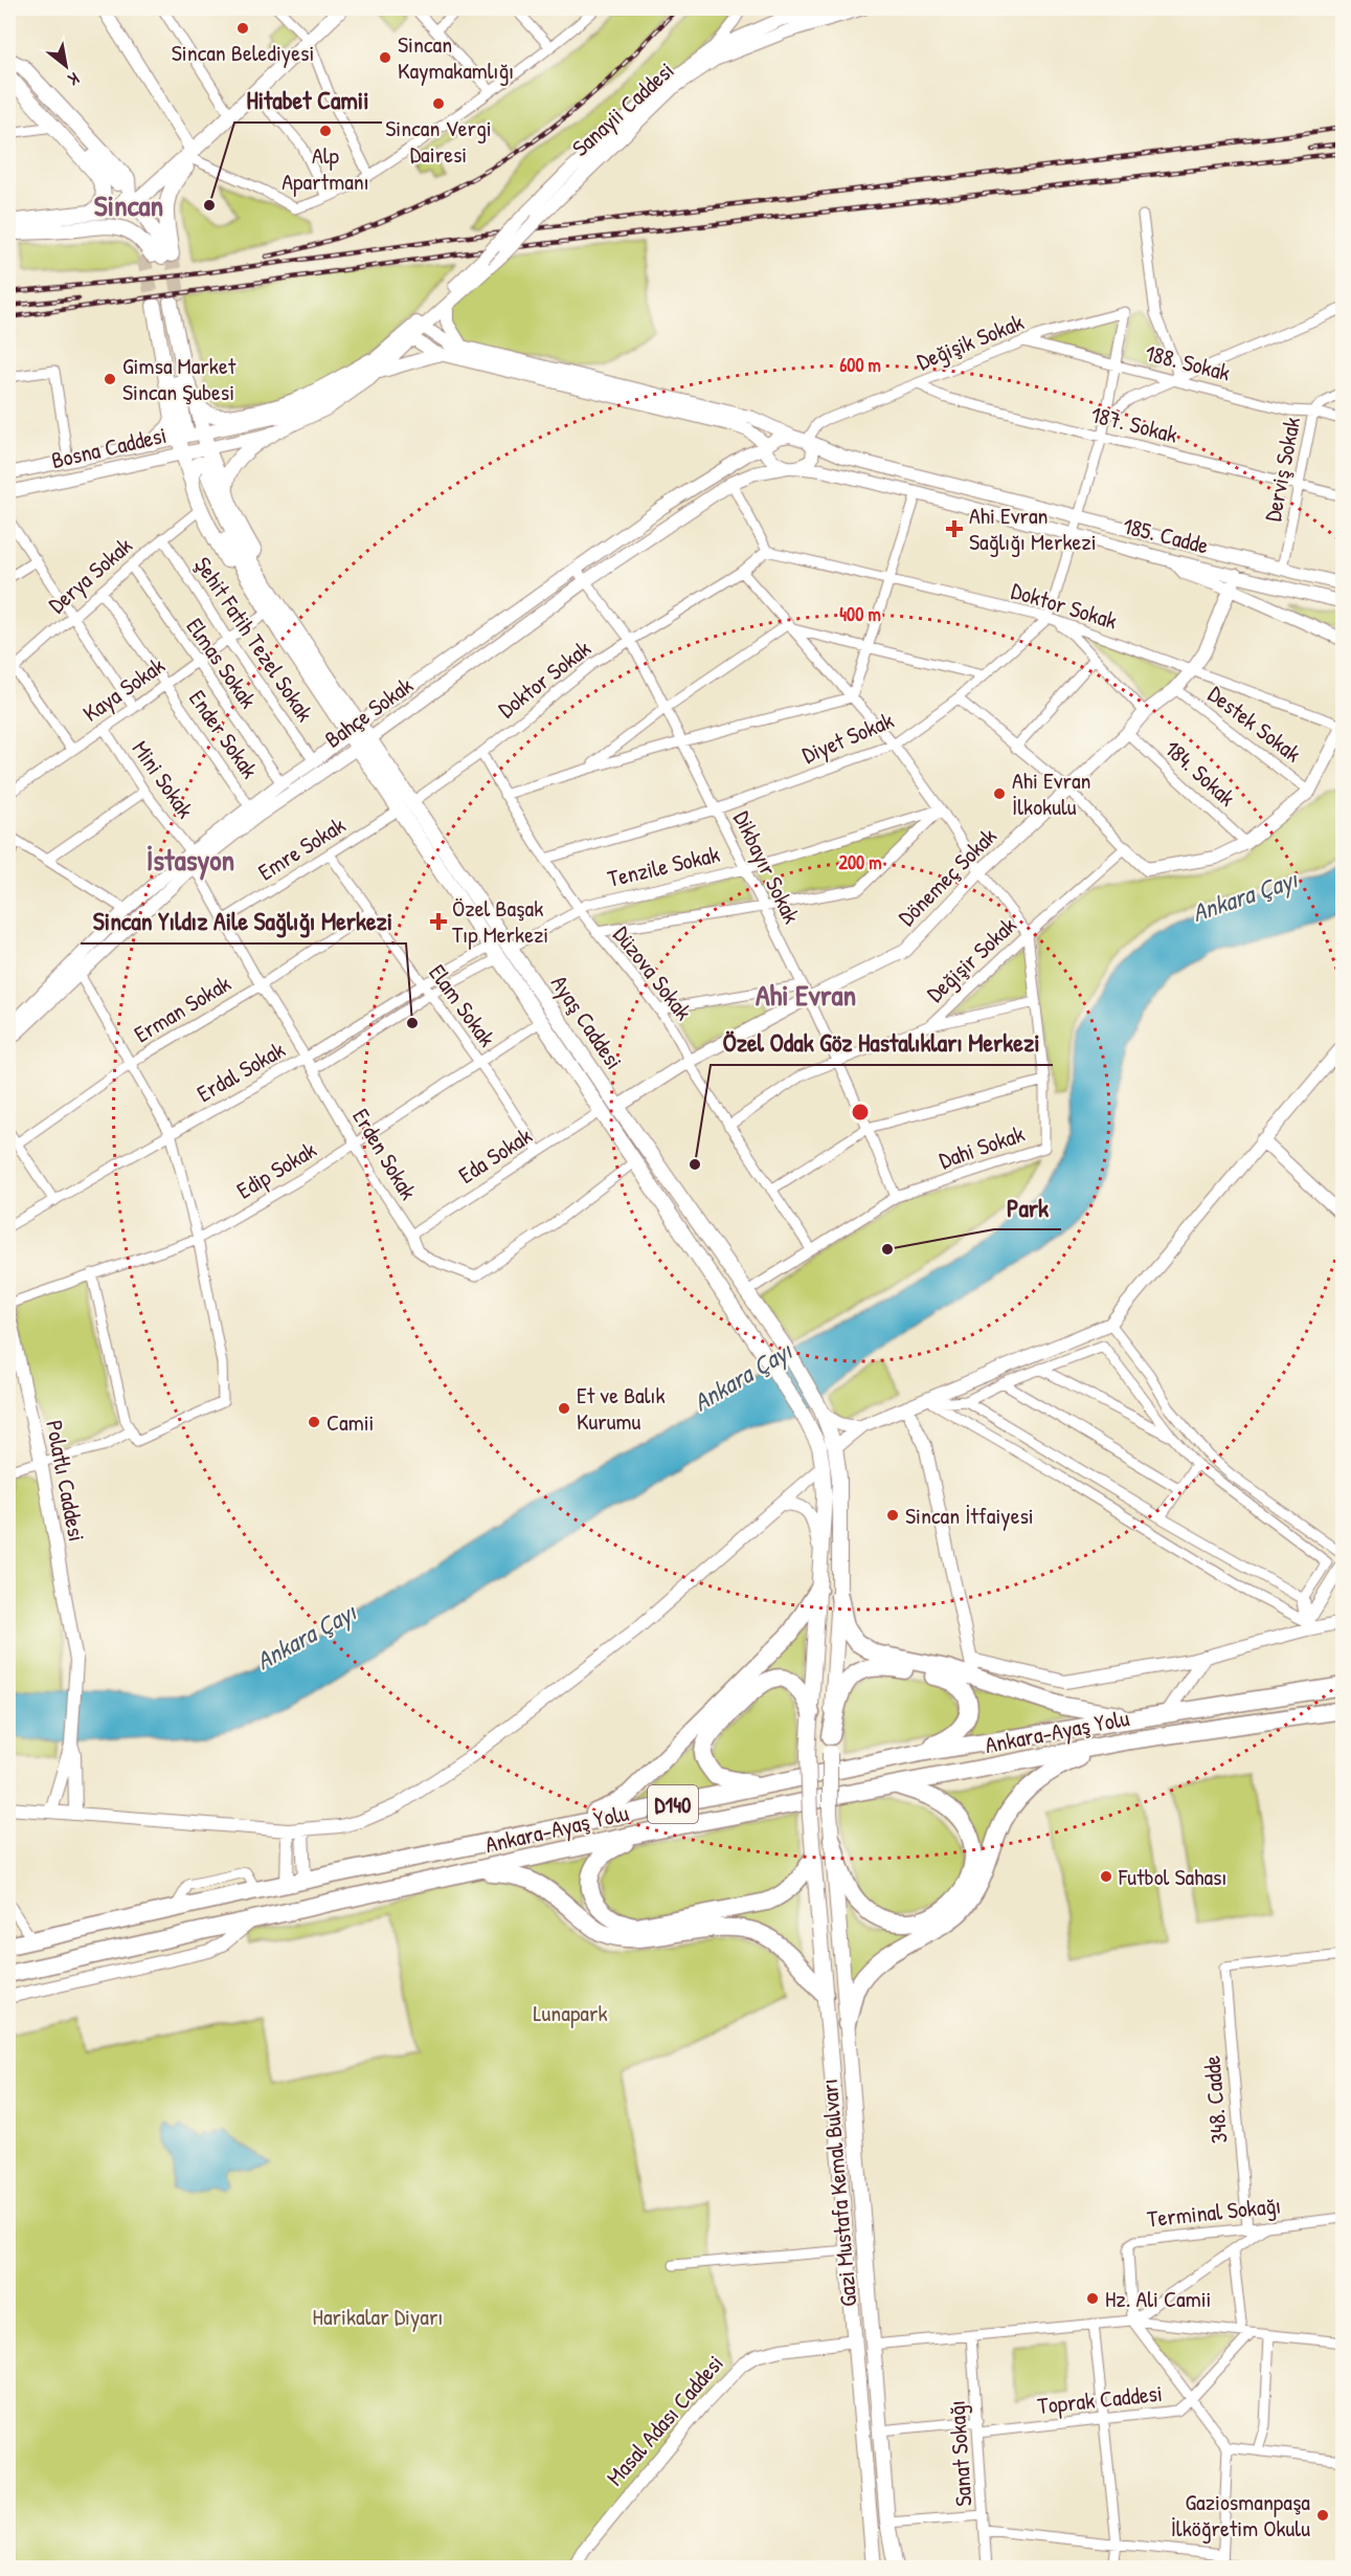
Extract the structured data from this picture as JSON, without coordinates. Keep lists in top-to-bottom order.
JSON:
{
  "streets": {
    "highway": ["Ankara-Ayaş Yolu", "D140"],
    "main road": ["Ayaş Caddesi", "Gazi Mustafa Kemal Bulvarı"],
    "street": [
      "Sanayii Caddesi",
      "Değişik Sokak",
      "188. Sokak",
      "187. Sokak",
      "Bosna Caddesi",
      "Derviş Sokak",
      "185. Cadde",
      "Derya Sokak",
      "Doktor Sokak",
      "Şehit Fatih Tezel Sokak",
      "Elmas Sokak",
      "Kaya Sokak",
      "Bahçe Sokak",
      "Destek Sokak",
      "Ender Sokak",
      "Diyet Sokak",
      "184. Sokak",
      "Mini Sokak",
      "Emre Sokak",
      "Tenzile Sokak",
      "Dikbayır Sokak",
      "Dönemeç Sokak",
      "Değişir Sokak",
      "Düzova Sokak",
      "Elam Sokak",
      "Erman Sokak",
      "Erdal Sokak",
      "Dahi Sokak",
      "Erden Sokak",
      "Eda Sokak",
      "Edip Sokak",
      "Polatlı Caddesi",
      "348. Cadde",
      "Terminal Sokağı",
      "Toprak Caddesi",
      "Masal Adası Caddesi",
      "Sanat Sokağı"
    ]
  },
  "crossings": [
    ["Değişik Sokak", "188. Sokak"],
    ["Değişik Sokak", "187. Sokak"],
    ["Değişik Sokak", "185. Cadde"],
    ["Değişik Sokak", "Bahçe Sokak"],
    ["188. Sokak", "Derviş Sokak"],
    ["187. Sokak", "Derviş Sokak"],
    ["Derviş Sokak", "185. Cadde"],
    ["185. Cadde", "Bahçe Sokak"],
    ["185. Cadde", "Dönemeç Sokak"],
    ["Derya Sokak", "Şehit Fatih Tezel Sokak"],
    ["Derya Sokak", "Elmas Sokak"],
    ["Derya Sokak", "Ender Sokak"],
    ["Doktor Sokak", "Diyet Sokak"],
    ["Doktor Sokak", "Emre Sokak"],
    ["Doktor Sokak", "Dikbayır Sokak"],
    ["Doktor Sokak", "Dönemeç Sokak"],
    ["Doktor Sokak", "Düzova Sokak"],
    ["Doktor Sokak", "Ayaş Caddesi"],
    ["Şehit Fatih Tezel Sokak", "Kaya Sokak"],
    ["Şehit Fatih Tezel Sokak", "Bahçe Sokak"],
    ["Elmas Sokak", "Kaya Sokak"],
    ["Elmas Sokak", "Bahçe Sokak"],
    ["Kaya Sokak", "Ender Sokak"],
    ["Kaya Sokak", "Mini Sokak"],
    ["Bahçe Sokak", "Ender Sokak"],
    ["Bahçe Sokak", "Mini Sokak"],
    ["Bahçe Sokak", "Dikbayır Sokak"],
    ["Bahçe Sokak", "Ayaş Caddesi"],
    ["Bahçe Sokak", "Erden Sokak"],
    ["Destek Sokak", "Dönemeç Sokak"],
    ["Diyet Sokak", "Dikbayır Sokak"],
    ["Diyet Sokak", "Düzova Sokak"],
    ["184. Sokak", "Dönemeç Sokak"],
    ["Mini Sokak", "Erden Sokak"],
    ["Emre Sokak", "Elam Sokak"],
    ["Emre Sokak", "Ayaş Caddesi"],
    ["Emre Sokak", "Erden Sokak"],
    ["Tenzile Sokak", "Dikbayır Sokak"],
    ["Tenzile Sokak", "Düzova Sokak"],
    ["Tenzile Sokak", "Ayaş Caddesi"],
    ["Dikbayır Sokak", "Dönemeç Sokak"],
    ["Dikbayır Sokak", "Değişir Sokak"],
    ["Dikbayır Sokak", "Dahi Sokak"],
    ["Dönemeç Sokak", "Düzova Sokak"],
    ["Dönemeç Sokak", "Ayaş Caddesi"],
    ["Değişir Sokak", "Düzova Sokak"],
    ["Değişir Sokak", "Dahi Sokak"],
    ["Düzova Sokak", "Dahi Sokak"],
    ["Elam Sokak", "Erman Sokak"],
    ["Elam Sokak", "Erdal Sokak"],
    ["Elam Sokak", "Eda Sokak"],
    ["Elam Sokak", "Edip Sokak"],
    ["Erman Sokak", "Erden Sokak"],
    ["Ayaş Caddesi", "Erdal Sokak"],
    ["Ayaş Caddesi", "Dahi Sokak"],
    ["Ayaş Caddesi", "Erden Sokak"],
    ["Ayaş Caddesi", "Eda Sokak"],
    ["Ayaş Caddesi", "Edip Sokak"],
    ["Ayaş Caddesi", "Gazi Mustafa Kemal Bulvarı"],
    ["Erdal Sokak", "Erden Sokak"],
    ["Erden Sokak", "Eda Sokak"],
    ["Erden Sokak", "Edip Sokak"],
    ["348. Cadde", "Terminal Sokağı"],
    ["Gazi Mustafa Kemal Bulvarı", "Masal Adası Caddesi"],
    ["Toprak Caddesi", "Sanat Sokağı"]
  ],
  "districts": ["Sincan", "İstasyon", "Ahi Evran"],
  "water": ["Ankara Çayı"],
  "parks": ["Lunapark", "Harikalar Diyarı"],
  "places": {
    "other": [
      "Sincan Belediyesi",
      "Sincan Kaymakamlığı",
      "Sincan Vergi Dairesi",
      "Alp Apartmanı",
      "Hitabet Camii",
      "Gimsa Market Sincan Şubesi",
      "Ahi Evran İlkokulu",
      "Sincan Yıldız Aile Sağlığı Merkezi",
      "Özel Odak Göz Hastalıkları Merkezi",
      "Park",
      "Et ve Balık Kurumu",
      "Camii",
      "Sincan İtfaiyesi",
      "Futbol Sahası",
      "Hz. Ali Camii",
      "Gaziosmanpaşa İlköğretim Okulu"
    ],
    "health": ["Ahi Evran Sağlığı Merkezi", "Özel Başak Tıp Merkezi"]
  },
  "north": "bottom right",
  "rings": ["600 m", "400 m", "200 m"]
}
